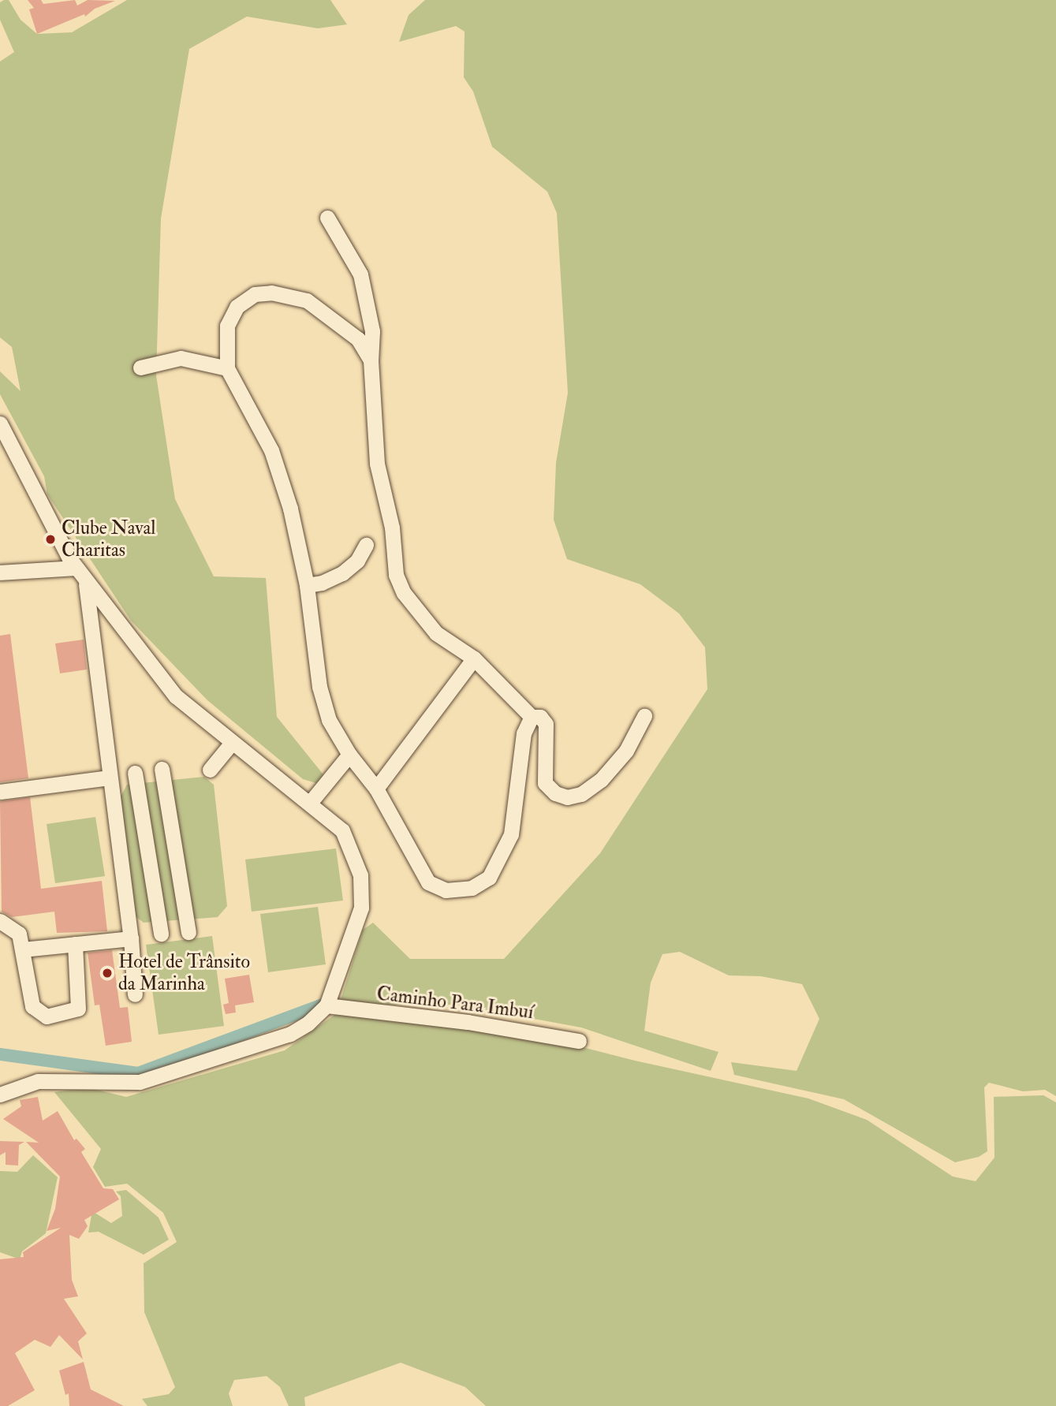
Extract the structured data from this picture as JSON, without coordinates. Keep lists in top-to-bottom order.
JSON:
{
  "streets": {
    "street": ["Caminho Para Imbuí"]
  },
  "places": ["Clube Naval Charitas", "Hotel de Trânsito da Marinha"]
}
